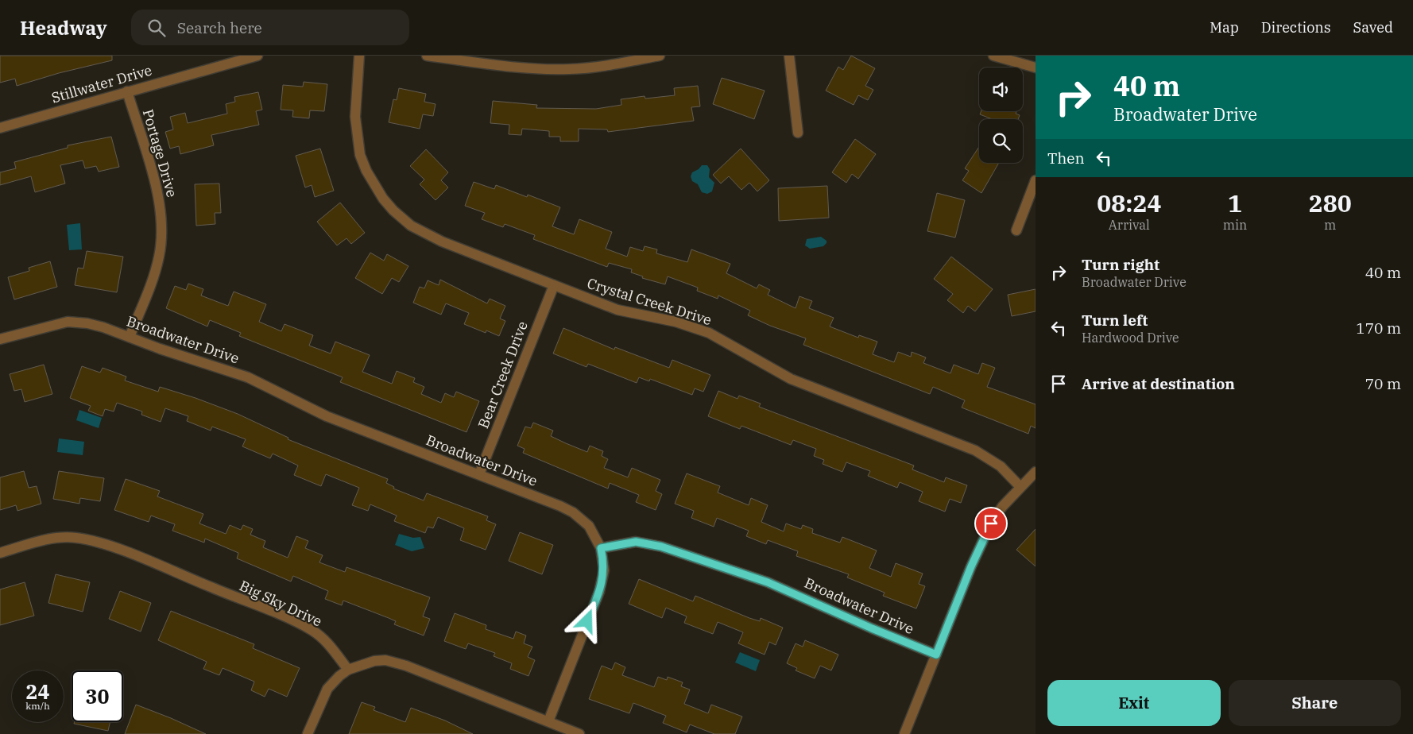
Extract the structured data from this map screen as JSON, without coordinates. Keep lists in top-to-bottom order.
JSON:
{
  "streets": {
    "street": [
      "Stillwater Drive",
      "Portage Drive",
      "Crystal Creek Drive",
      "Broadwater Drive",
      "Bear Creek Drive",
      "Big Sky Drive"
    ]
  },
  "crossings": [
    ["Stillwater Drive", "Portage Drive"],
    ["Portage Drive", "Broadwater Drive"],
    ["Crystal Creek Drive", "Bear Creek Drive"],
    ["Broadwater Drive", "Bear Creek Drive"]
  ],
  "page": {
    "header": "Headway",
    "search": "Search here",
    "nav": ["Map", "Directions", "Saved"],
    "turn": ["40 m", "Broadwater Drive"],
    "then": "Then",
    "eta": [
      "08:24",
      "Arrival",
      "1",
      "min",
      "280",
      "m"
    ],
    "list": [
      {
        "name": "Turn right",
        "note": "Broadwater Drive",
        "value": "40 m"
      },
      {
        "name": "Turn left",
        "note": "Hardwood Drive",
        "value": "170 m"
      },
      {
        "name": "Arrive at destination",
        "value": "70 m"
      }
    ],
    "speed": "24 km/h",
    "limit": "30",
    "buttons": ["Exit", "Share"]
  }
}
